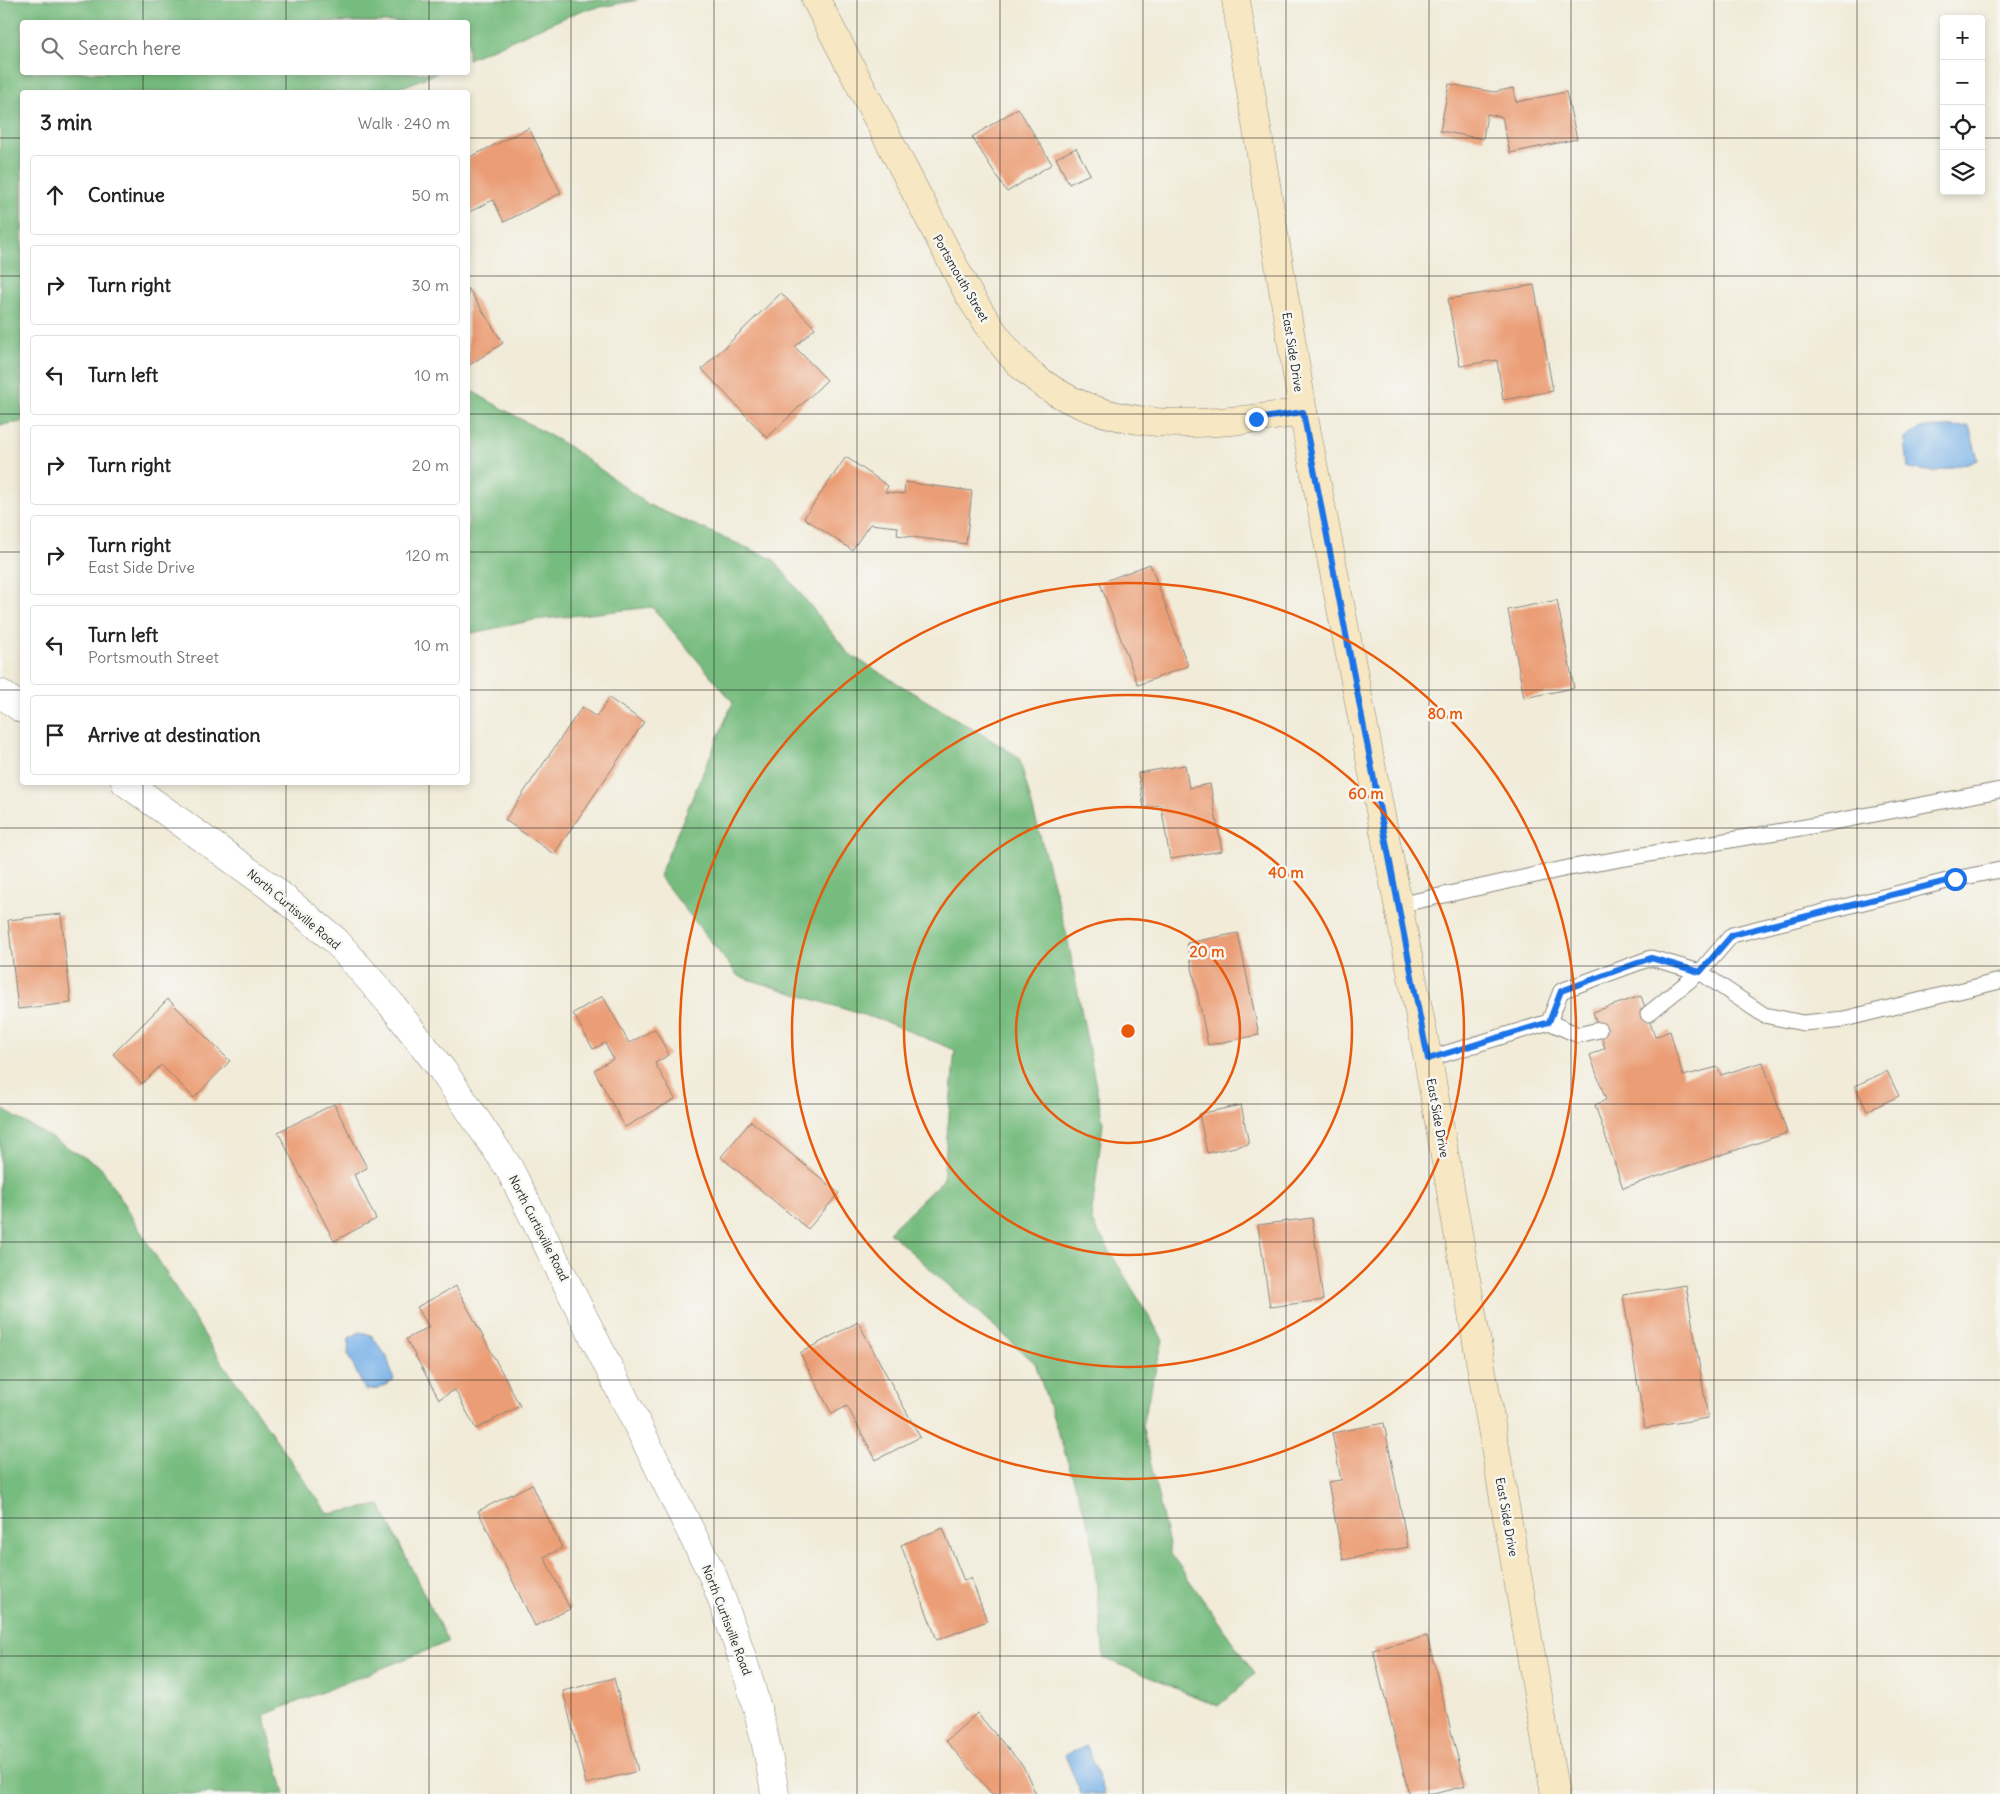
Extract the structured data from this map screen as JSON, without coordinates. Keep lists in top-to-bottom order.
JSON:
{
  "streets": {
    "main road": ["Portsmouth Street", "East Side Drive"],
    "street": ["North Curtisville Road"]
  },
  "crossings": [
    ["Portsmouth Street", "East Side Drive"]
  ],
  "page": {
    "map_buttons": ["+", "−"],
    "search": "Search here",
    "heading": ["3 min", "Walk · 240 m"],
    "list": [
      ["Continue", "50 m"],
      ["Turn right", "30 m"],
      ["Turn left", "10 m"],
      ["Turn right", "20 m"],
      ["Turn right", "East Side Drive", "120 m"],
      ["Turn left", "Portsmouth Street", "10 m"],
      "Arrive at destination"
    ]
  },
  "rings": [
    "80 m",
    "60 m",
    "40 m",
    "20 m"
  ]
}
